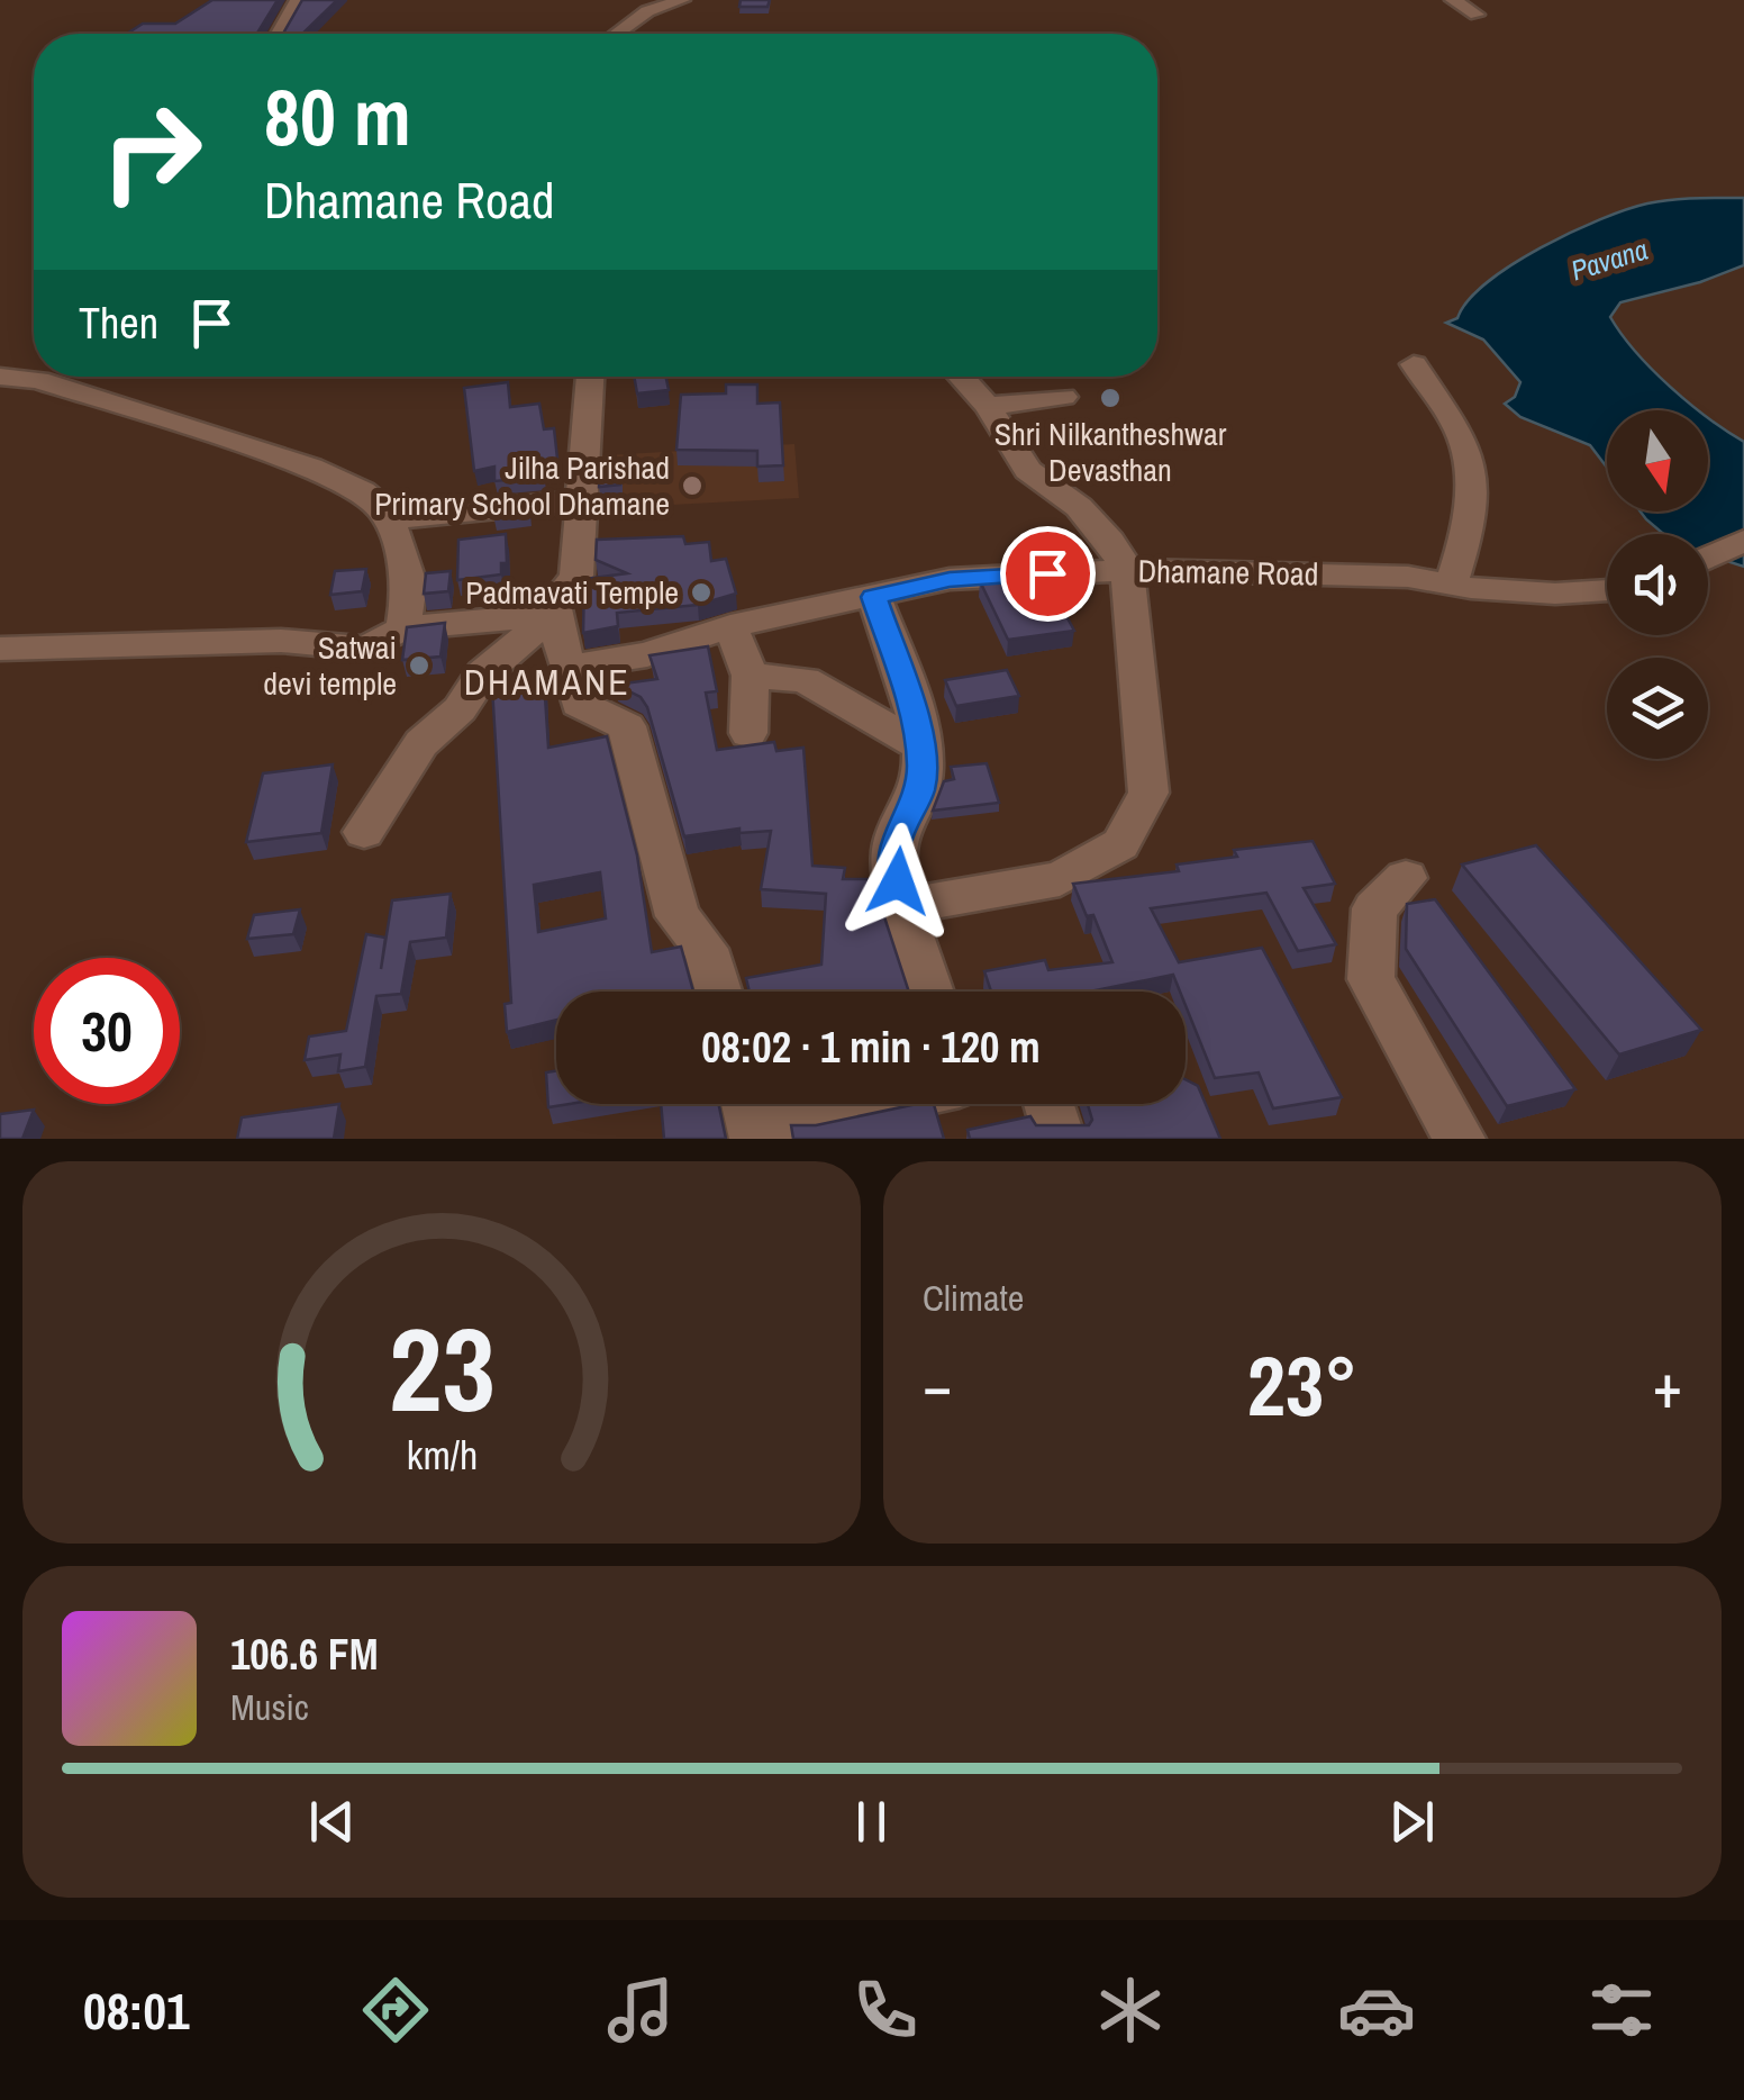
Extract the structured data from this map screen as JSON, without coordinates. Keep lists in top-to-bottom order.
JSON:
{
  "streets": {
    "street": ["Dhamane Road"]
  },
  "districts": ["DHAMANE"],
  "water": ["Pavana"],
  "places": [
    "Shri Nilkantheshwar Devasthan",
    "Jilha Parishad Primary School Dhamane",
    "Padmavati Temple",
    "Satwai devi temple"
  ],
  "north": "bottom",
  "page": {
    "turn": ["80 m", "Dhamane Road"],
    "then": "Then",
    "limit": "30",
    "trip": "08:02 · 1 min · 120 m",
    "tile": "Climate",
    "heat": ["−", "23°", "+"],
    "song": ["106.6 FM", "Music"],
    "tabs": "08:01",
    "gauge": ["23", "km/h"]
  }
}
